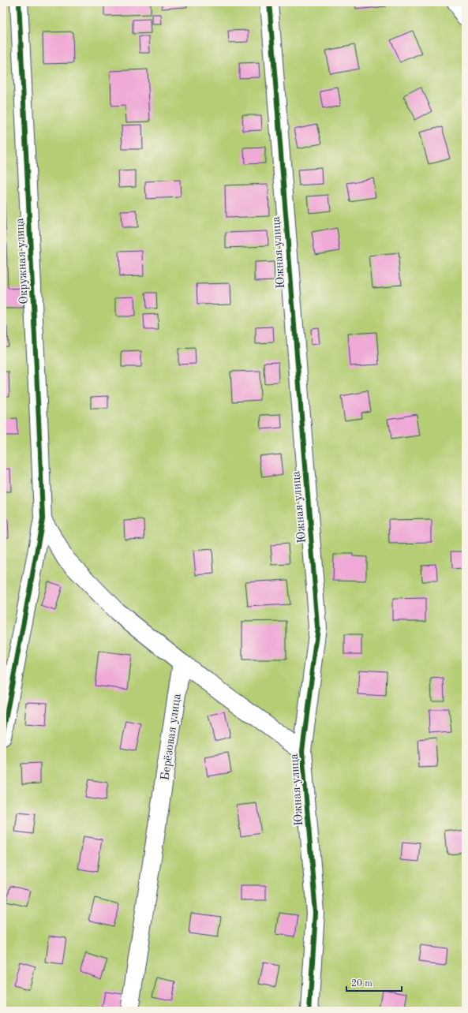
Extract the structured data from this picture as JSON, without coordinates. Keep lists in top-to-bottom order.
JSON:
{
  "streets": {
    "street": ["Южная улица", "Окружная улица", "Берёзовая улица"]
  },
  "scale_bar": "20 m"
}
